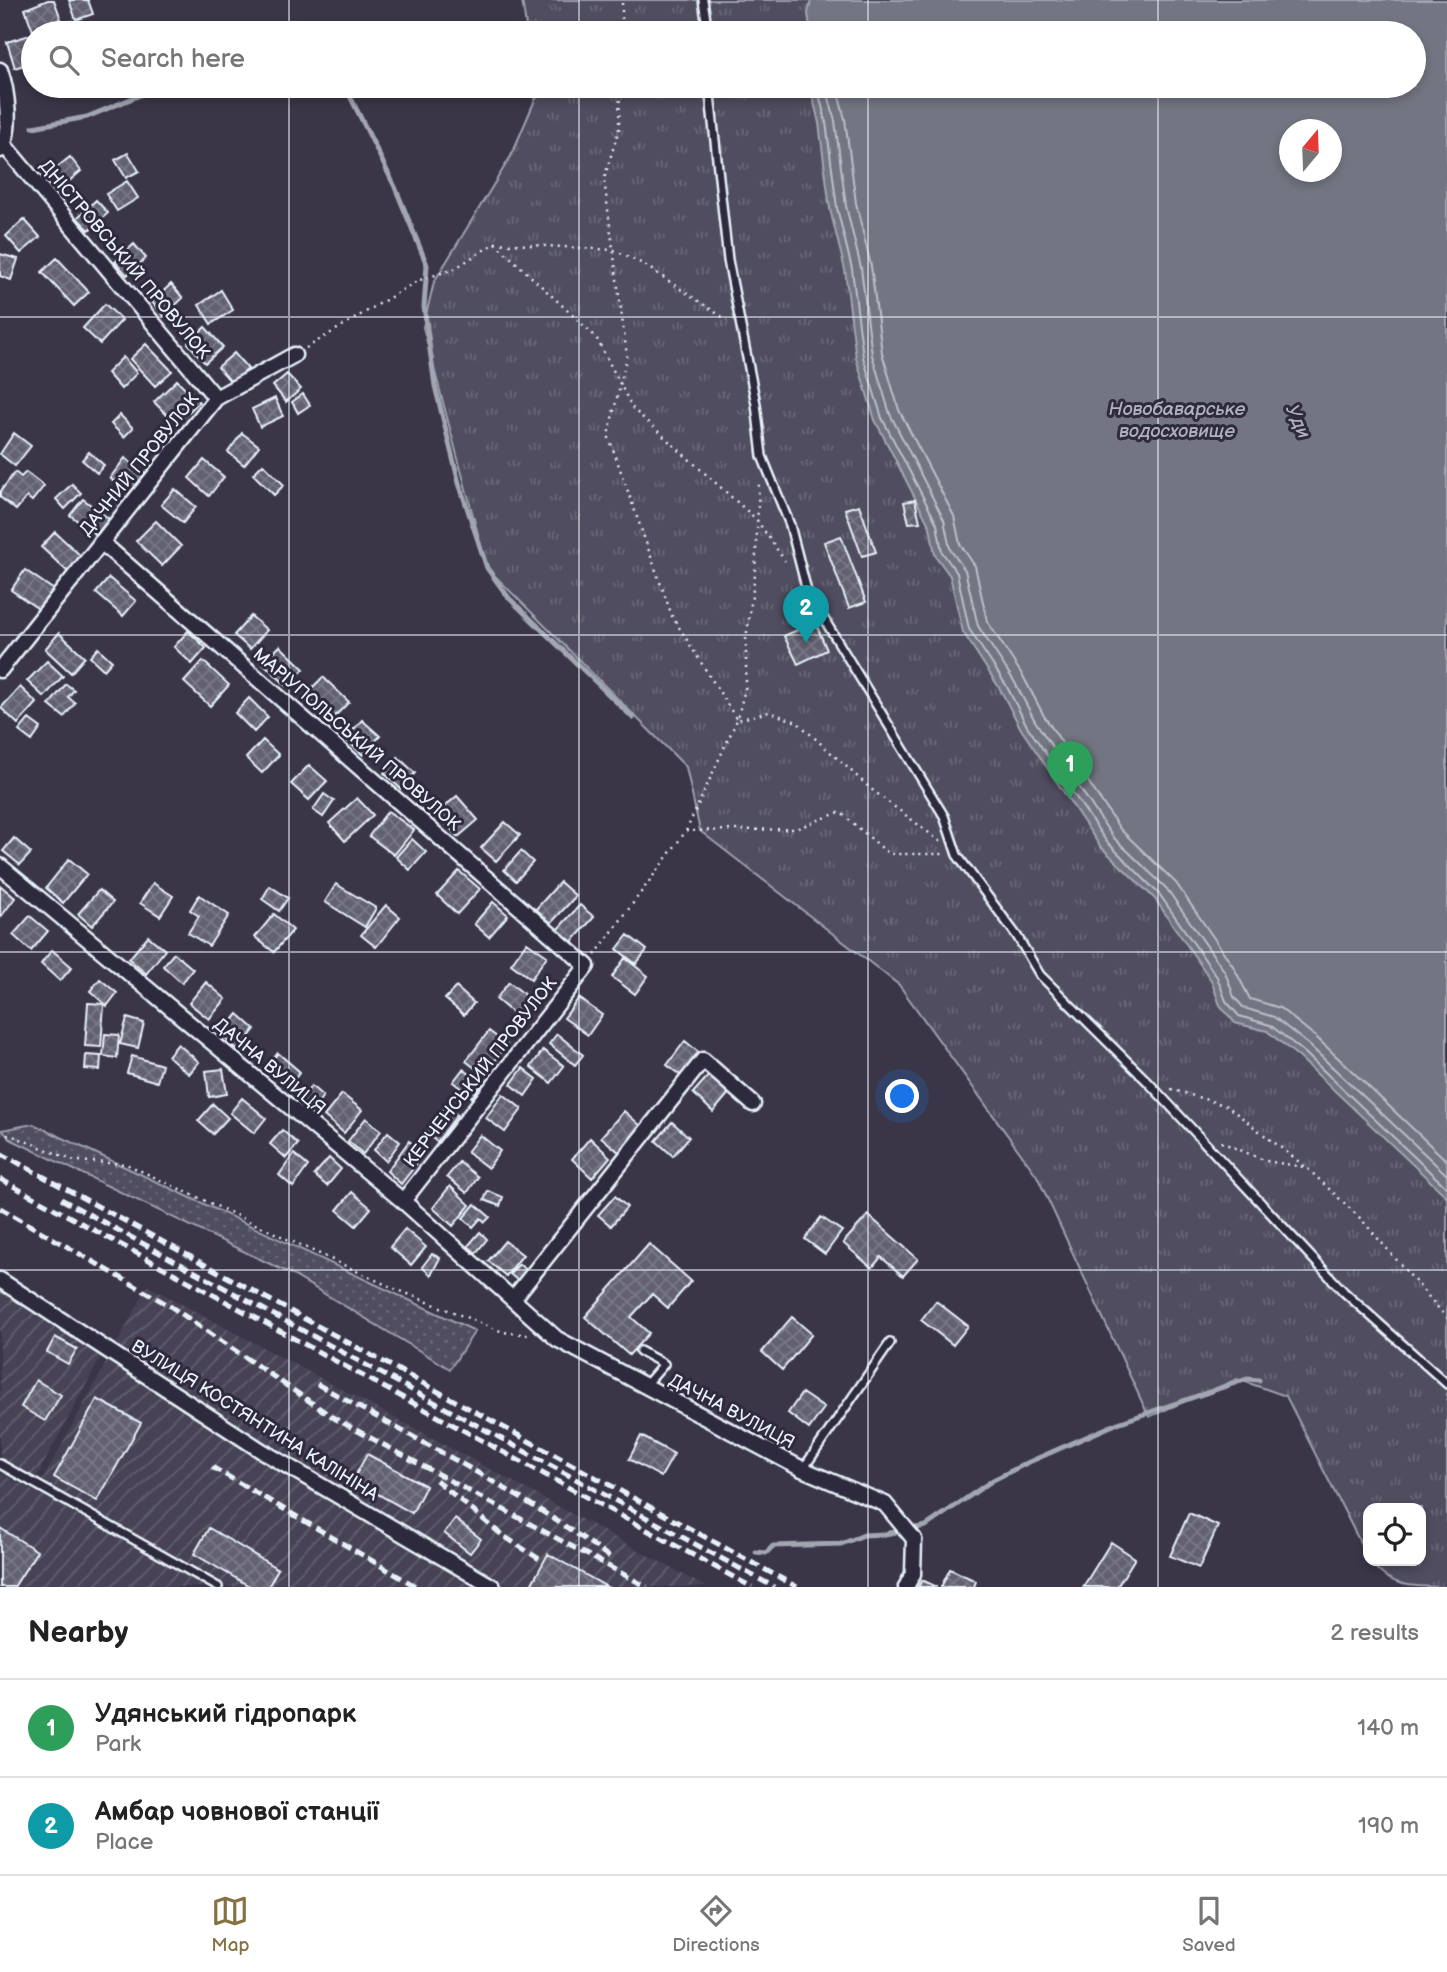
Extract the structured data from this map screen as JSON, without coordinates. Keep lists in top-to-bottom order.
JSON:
{
  "streets": {
    "street": [
      "ДНІСТРОВСЬКИЙ ПРОВУЛОК",
      "ДАЧНИЙ ПРОВУЛОК",
      "МАРІУПОЛЬСЬКИЙ ПРОВУЛОК",
      "ДАЧНА ВУЛИЦЯ",
      "КЕРЧЕНСЬКИЙ ПРОВУЛОК",
      "ВУЛИЦЯ КОСТЯНТИНА КАЛІНІНА"
    ]
  },
  "crossings": [
    ["ДНІСТРОВСЬКИЙ ПРОВУЛОК", "ДАЧНИЙ ПРОВУЛОК"],
    ["ДАЧНИЙ ПРОВУЛОК", "МАРІУПОЛЬСЬКИЙ ПРОВУЛОК"],
    ["МАРІУПОЛЬСЬКИЙ ПРОВУЛОК", "КЕРЧЕНСЬКИЙ ПРОВУЛОК"],
    ["ДАЧНА ВУЛИЦЯ", "КЕРЧЕНСЬКИЙ ПРОВУЛОК"]
  ],
  "water": ["Новобаварське водосховище", "Уди"],
  "north": "top",
  "page": {
    "search": "Search here",
    "pins": ["2", "1"],
    "heading": ["Nearby", "2 results"],
    "list": [
      {
        "mark": "1",
        "name": "Удянський гідропарк",
        "note": "Park",
        "value": "140 m"
      },
      {
        "mark": "2",
        "name": "Амбар човнової станції",
        "note": "Place",
        "value": "190 m"
      }
    ],
    "nav": ["Map", "Directions", "Saved"]
  }
}
